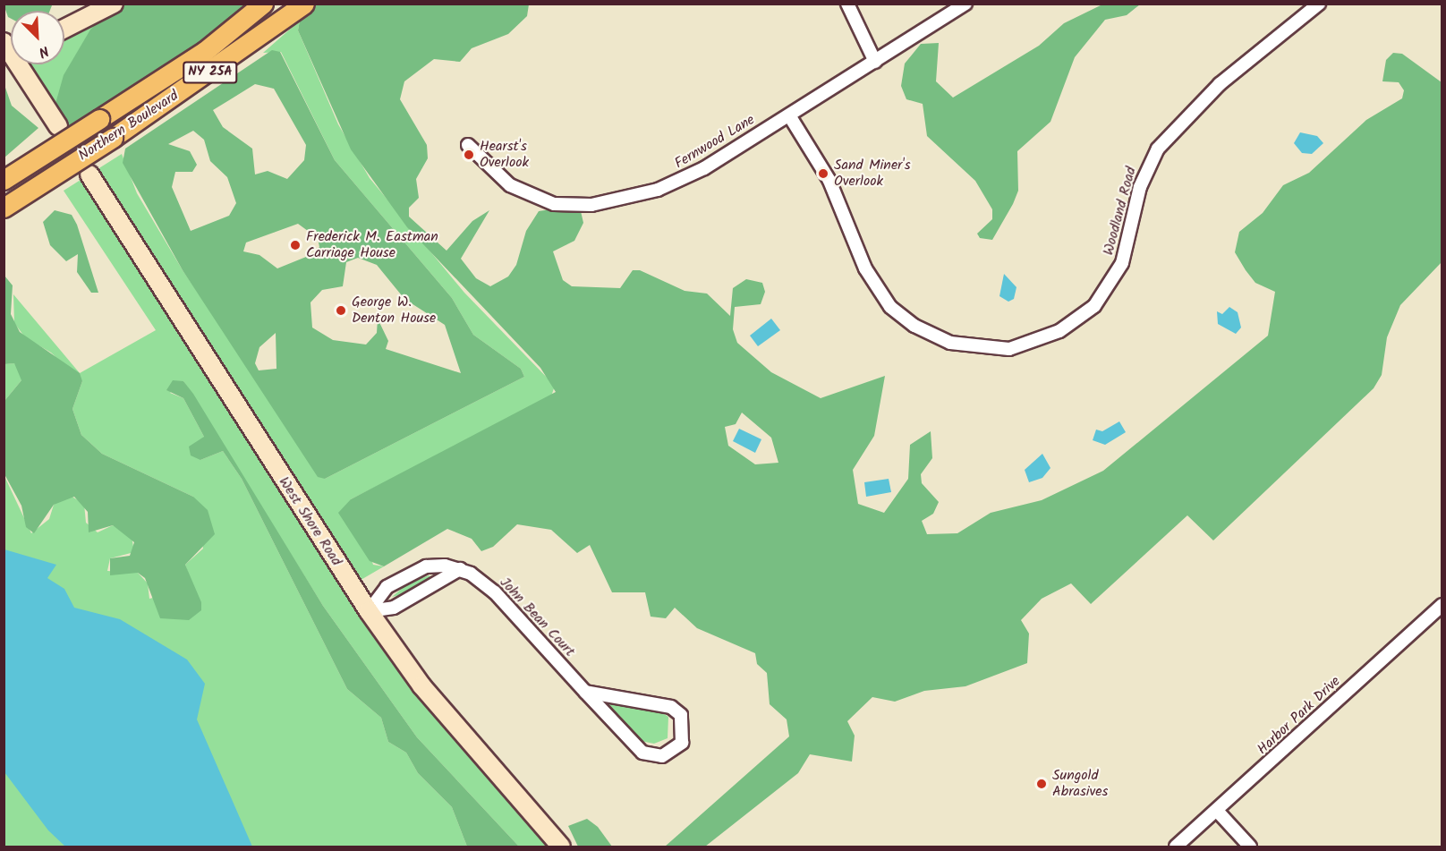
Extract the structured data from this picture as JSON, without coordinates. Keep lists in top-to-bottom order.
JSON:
{
  "streets": {
    "main road": ["NY 25A", "Northern Boulevard", "West Shore Road"],
    "street": [
      "Fernwood Lane",
      "Woodland Road",
      "John Bean Court",
      "Harbor Park Drive"
    ]
  },
  "crossings": [
    ["Fernwood Lane", "Woodland Road"],
    ["West Shore Road", "John Bean Court"]
  ],
  "places": [
    "Hearst's Overlook",
    "Sand Miner's Overlook",
    "Frederick M. Eastman Carriage House",
    "George W. Denton House",
    "Sungold Abrasives"
  ],
  "north": "bottom right"
}
